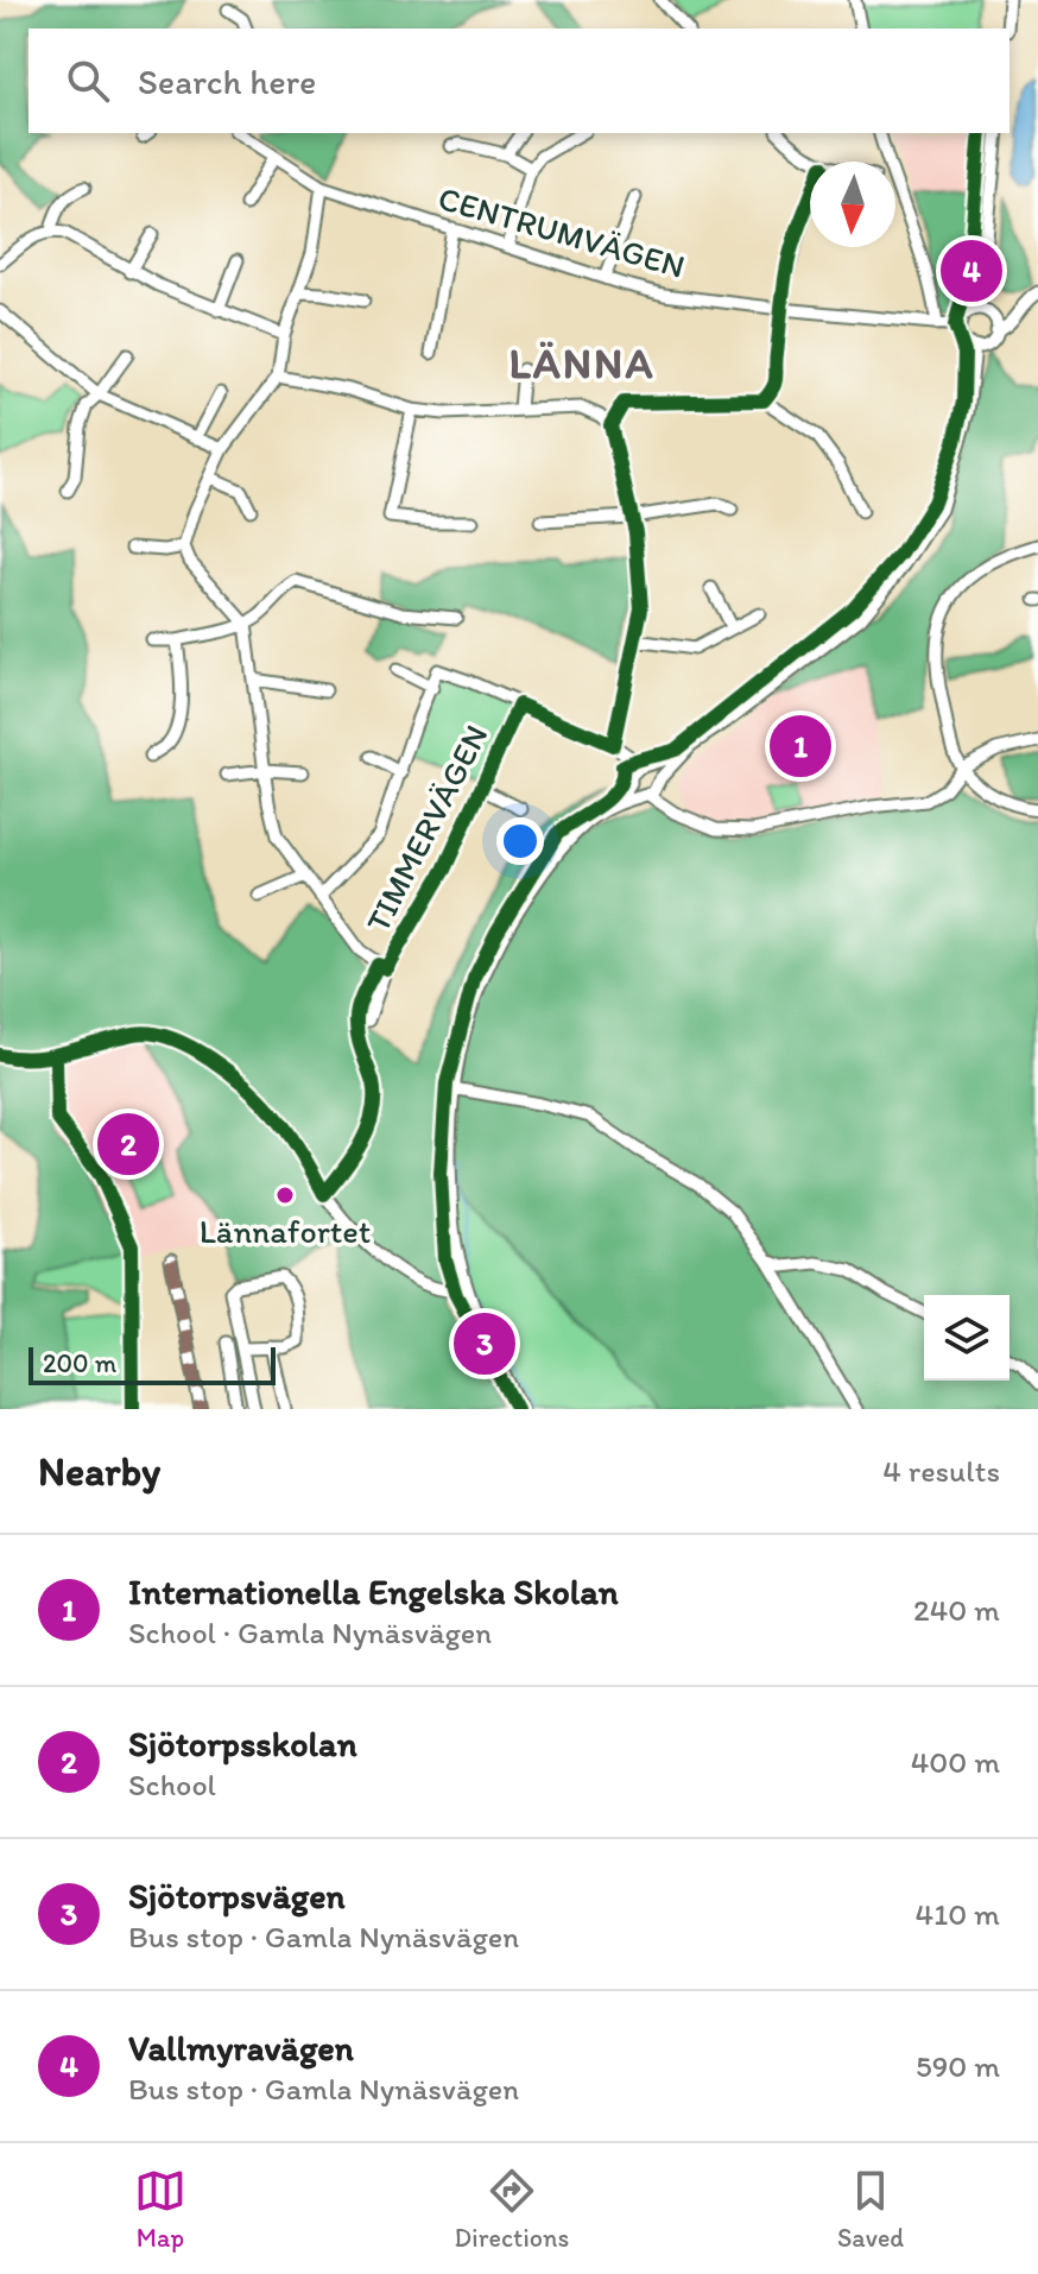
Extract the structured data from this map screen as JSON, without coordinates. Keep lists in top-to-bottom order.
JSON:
{
  "streets": {
    "street": ["CENTRUMVÄGEN", "TIMMERVÄGEN"]
  },
  "districts": ["LÄNNA"],
  "places": ["Lännafortet"],
  "scale_bar": "200 m",
  "north": "bottom",
  "page": {
    "search": "Search here",
    "pins": [
      "4",
      "1",
      "2",
      "3"
    ],
    "scale": "200 m",
    "heading": ["Nearby", "4 results"],
    "list": [
      {
        "mark": "1",
        "name": "Internationella Engelska Skolan",
        "note": "School · Gamla Nynäsvägen",
        "value": "240 m"
      },
      {
        "mark": "2",
        "name": "Sjötorpsskolan",
        "note": "School",
        "value": "400 m"
      },
      {
        "mark": "3",
        "name": "Sjötorpsvägen",
        "note": "Bus stop · Gamla Nynäsvägen",
        "value": "410 m"
      },
      {
        "mark": "4",
        "name": "Vallmyravägen",
        "note": "Bus stop · Gamla Nynäsvägen",
        "value": "590 m"
      }
    ],
    "nav": ["Map", "Directions", "Saved"]
  }
}
